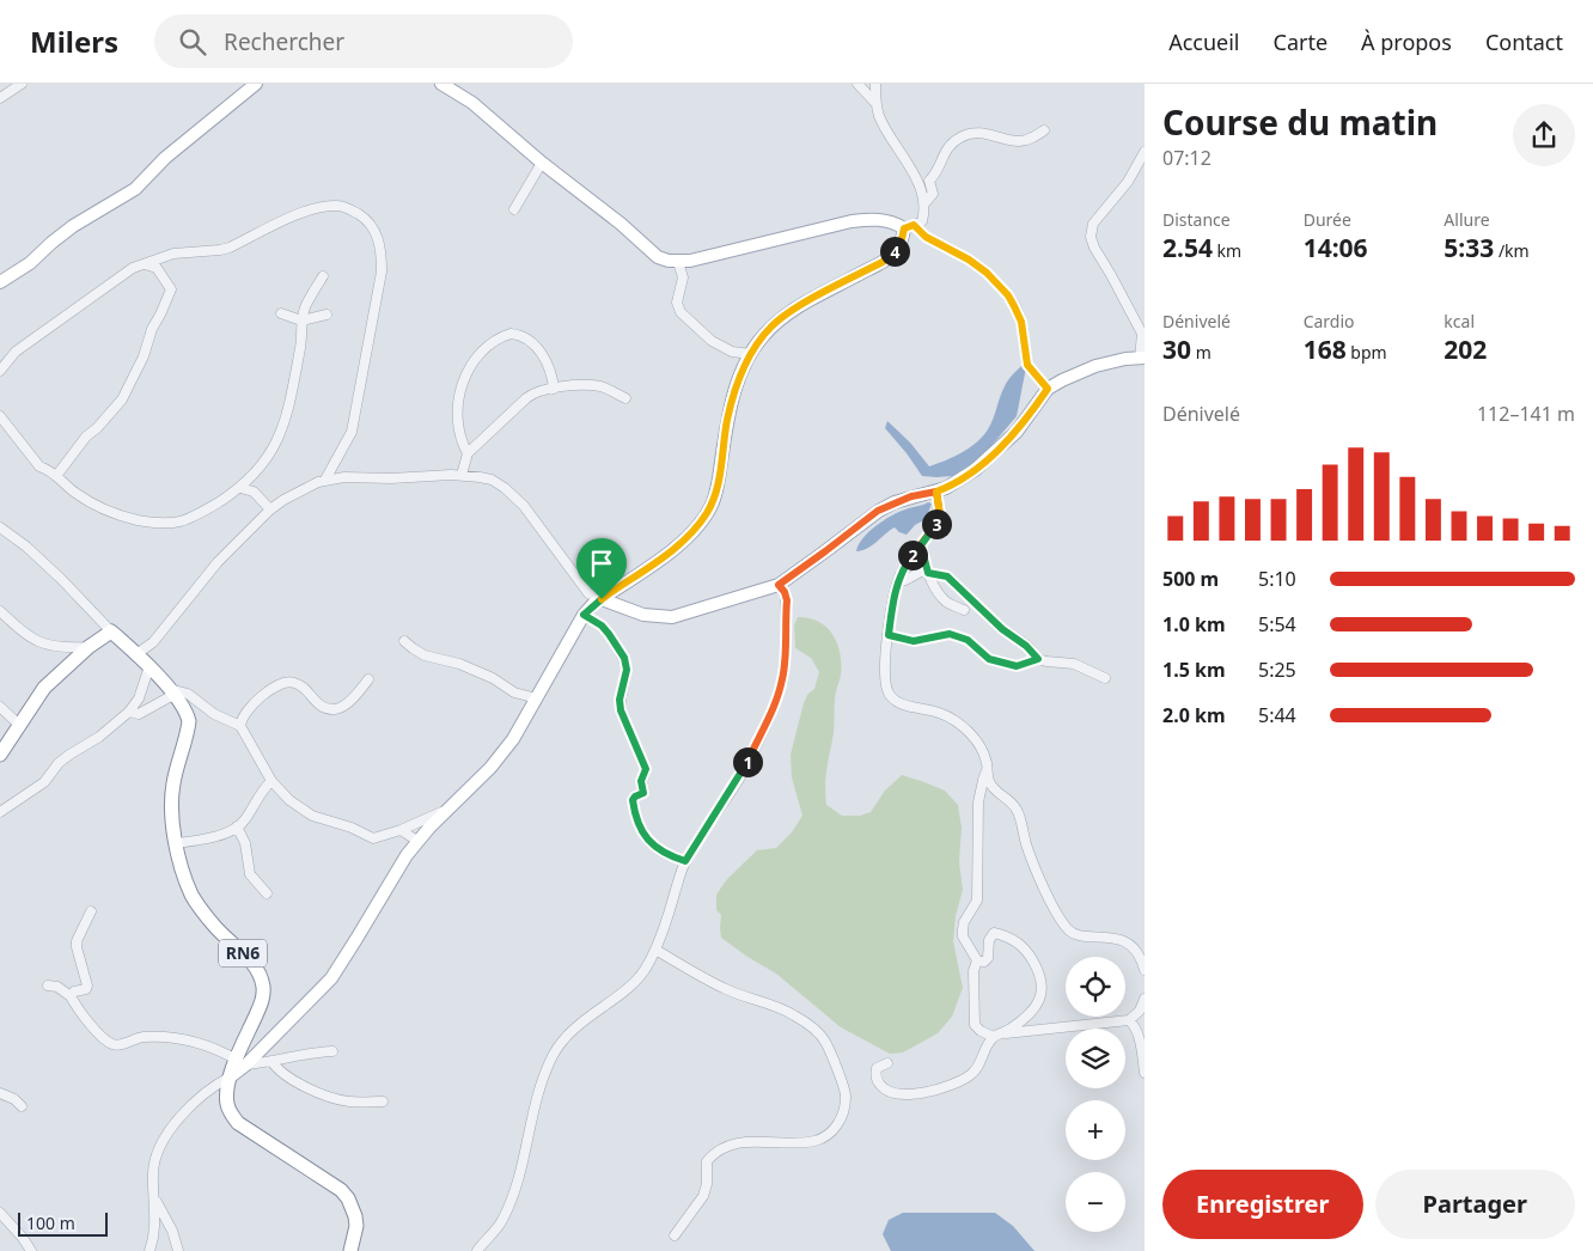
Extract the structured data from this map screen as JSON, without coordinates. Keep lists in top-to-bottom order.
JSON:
{
  "streets": {
    "highway": ["RN6"]
  },
  "scale_bar": "100 m",
  "page": {
    "header": "Milers",
    "search": "Rechercher",
    "nav": [
      "Accueil",
      "Carte",
      "À propos",
      "Contact"
    ],
    "heading": ["Course du matin", "07:12"],
    "stats": [
      ["Distance", "2.54 km"],
      ["Durée", "14:06"],
      ["Allure", "5:33 /km"],
      ["Dénivelé", "30 m"],
      ["Cardio", "168 bpm"],
      ["kcal", "202"]
    ],
    "pins": [
      "4",
      "3",
      "2",
      "1"
    ],
    "chart": ["Dénivelé", "112–141 m"],
    "list": [
      {
        "name": "500 m",
        "note": "5:10"
      },
      {
        "name": "1.0 km",
        "note": "5:54"
      },
      {
        "name": "1.5 km",
        "note": "5:25"
      },
      {
        "name": "2.0 km",
        "note": "5:44"
      }
    ],
    "map_buttons": ["+", "−"],
    "buttons": ["Enregistrer", "Partager"],
    "scale": "100 m"
  }
}
